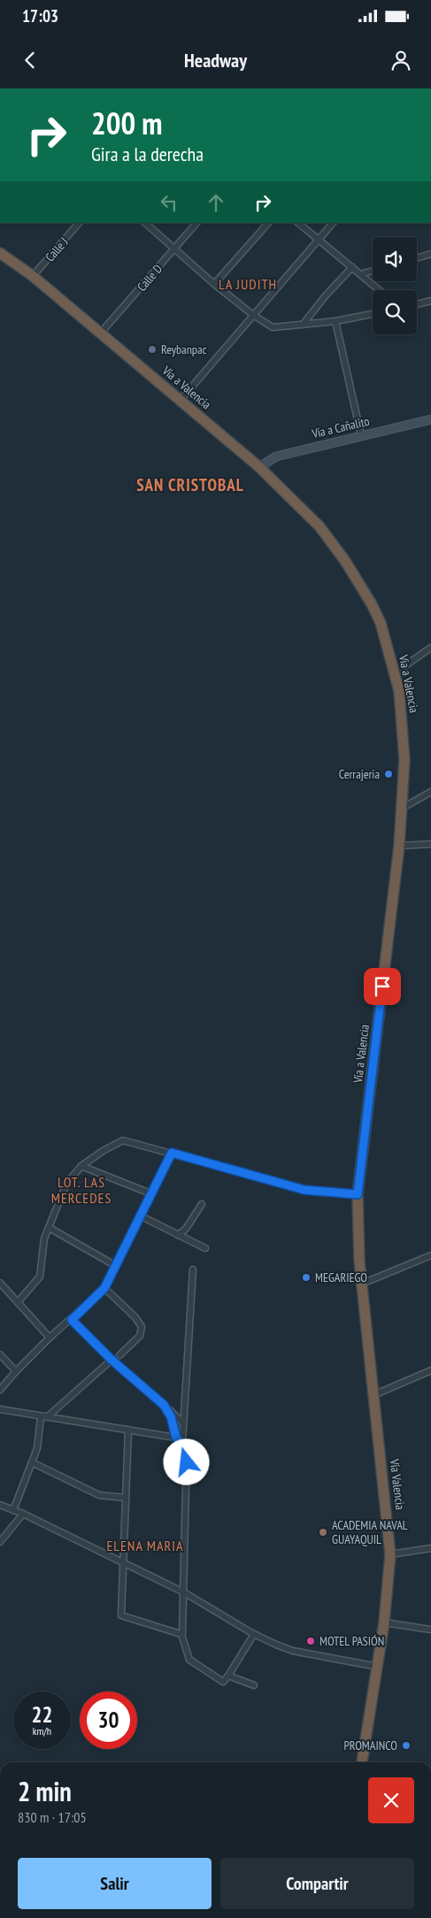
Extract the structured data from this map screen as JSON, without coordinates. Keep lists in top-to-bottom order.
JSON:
{
  "streets": {
    "highway": ["Vía a Valencia", "Vía Valencia"],
    "main road": ["Vía a Cañalito"],
    "street": ["Calle J", "Calle D"]
  },
  "crossings": [
    ["Calle J", "Vía a Valencia"],
    ["Calle D", "Vía a Valencia"],
    ["Vía a Valencia", "Vía a Cañalito"],
    ["Vía a Valencia", "Vía Valencia"]
  ],
  "districts": [
    "LA JUDITH",
    "SAN CRISTOBAL",
    "LOT. LAS MERCEDES",
    "ELENA MARIA"
  ],
  "places": [
    "Reybanpac",
    "Cerrajeria",
    "MEGARIEGO",
    "ACADEMIA NAVAL GUAYAQUIL",
    "MOTEL PASIÓN",
    "PROMAINCO"
  ],
  "page": {
    "status": "17:03",
    "header": "Headway",
    "turn": ["200 m", "Gira a la derecha"],
    "speed": "22 km/h",
    "limit": "30",
    "heading": ["2 min", "830 m · 17:05"],
    "buttons": ["Salir", "Compartir"]
  }
}
